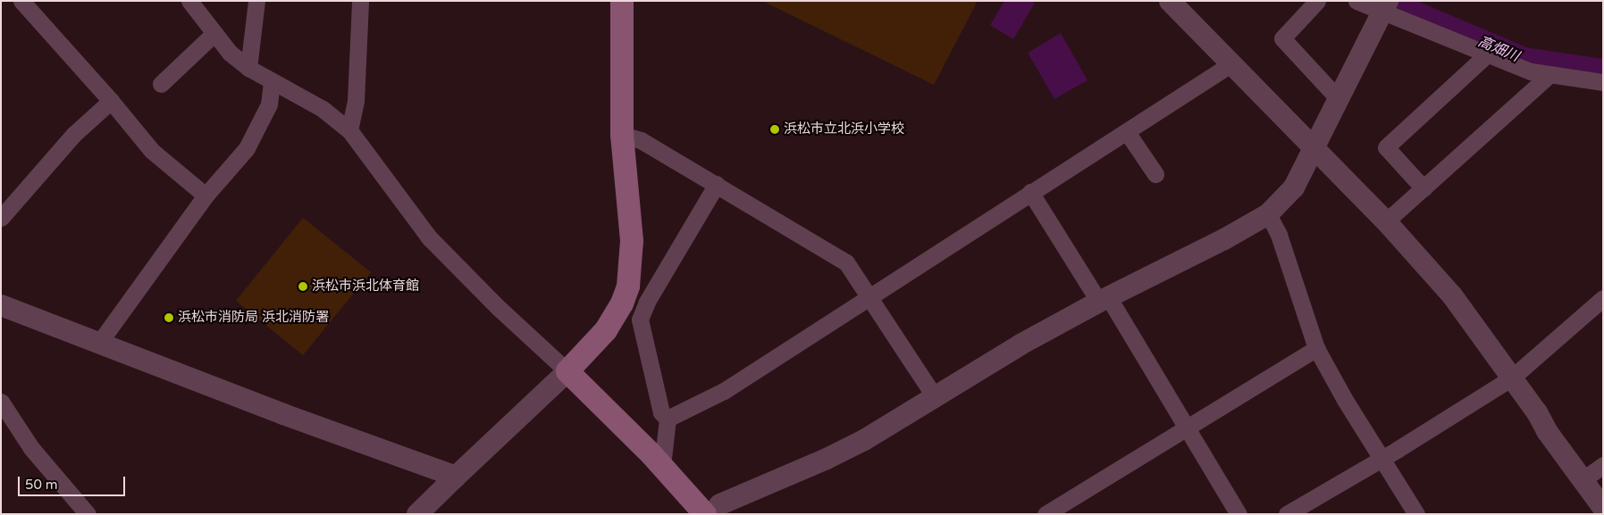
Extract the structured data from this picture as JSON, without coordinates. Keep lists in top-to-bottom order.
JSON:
{
  "water": ["高畑川"],
  "places": ["浜松市立北浜小学校", "浜松市浜北体育館", "浜松市消防局 浜北消防署"],
  "scale_bar": "50 m"
}
